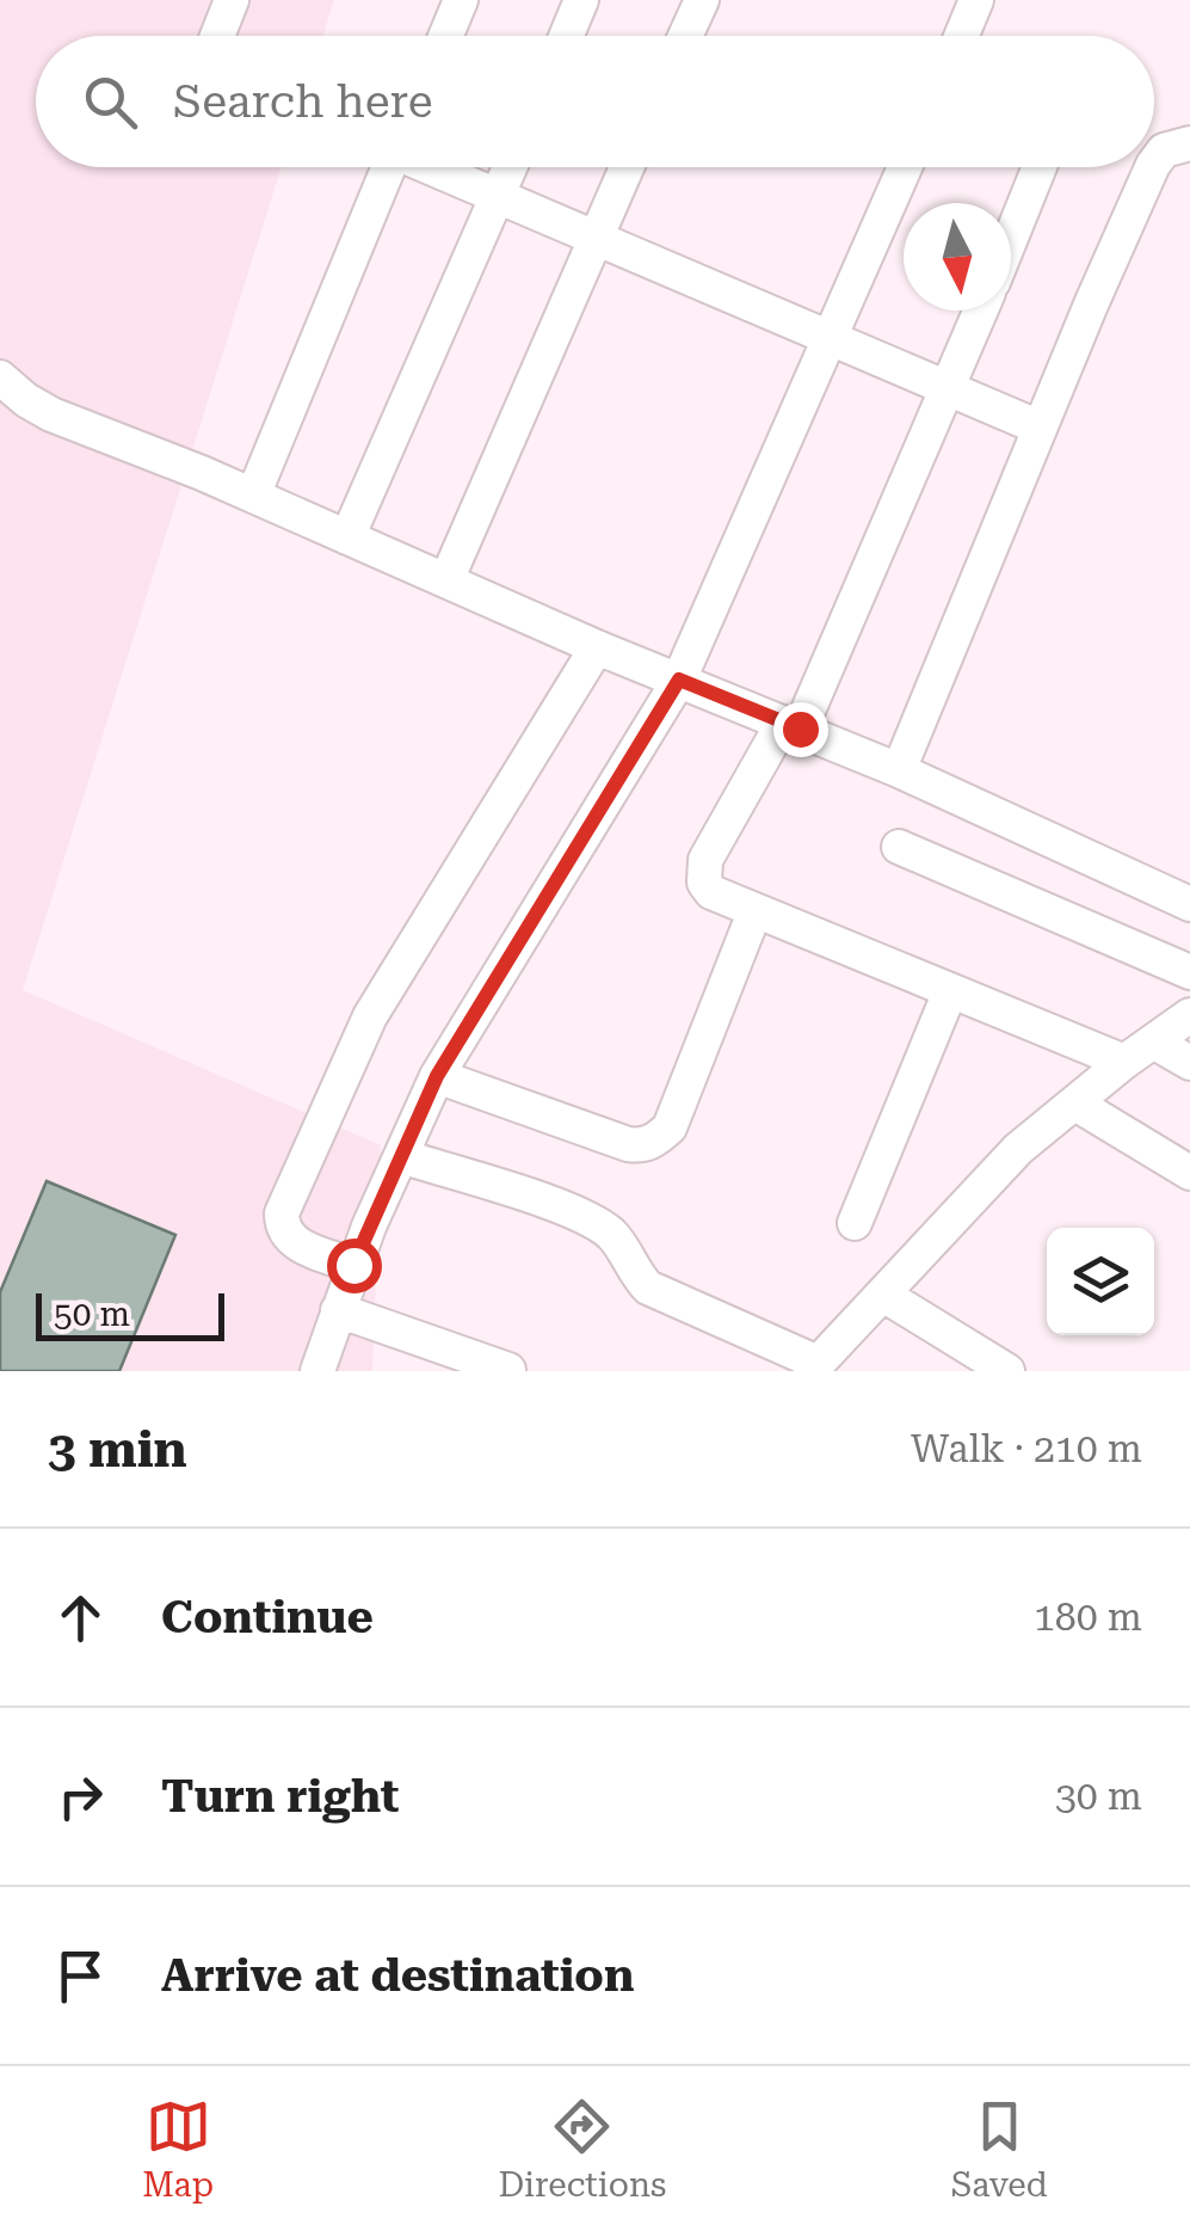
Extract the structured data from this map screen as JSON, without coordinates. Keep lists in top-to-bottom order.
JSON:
{
  "scale_bar": "50 m",
  "north": "bottom",
  "page": {
    "search": "Search here",
    "scale": "50 m",
    "heading": ["3 min", "Walk · 210 m"],
    "list": [
      ["Continue", "180 m"],
      ["Turn right", "30 m"],
      "Arrive at destination"
    ],
    "nav": ["Map", "Directions", "Saved"]
  }
}
